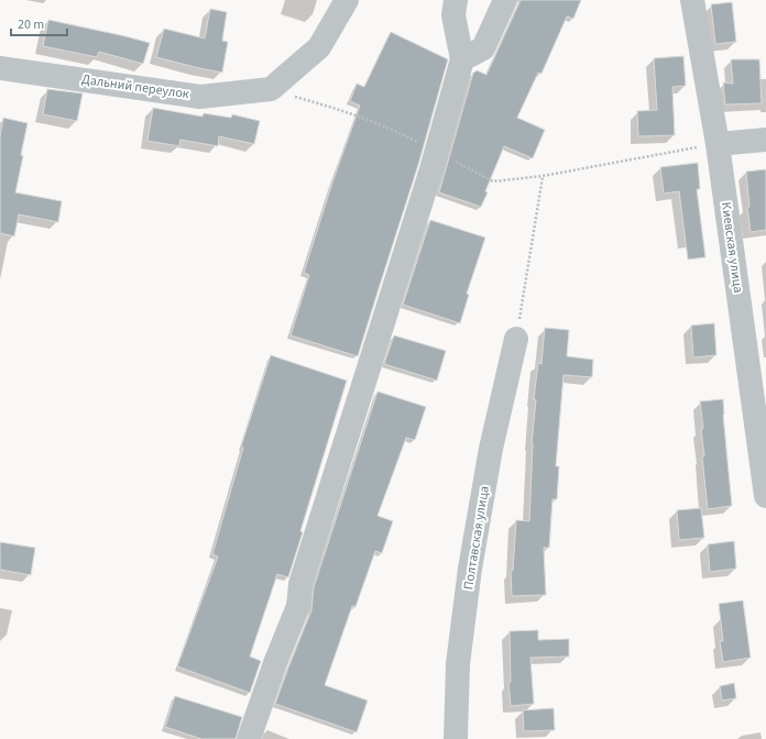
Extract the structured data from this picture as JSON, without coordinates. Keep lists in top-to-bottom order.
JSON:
{
  "streets": {
    "street": ["Дальний переулок", "Киевская улица", "Полтавская улица"]
  },
  "scale_bar": "20 m"
}
